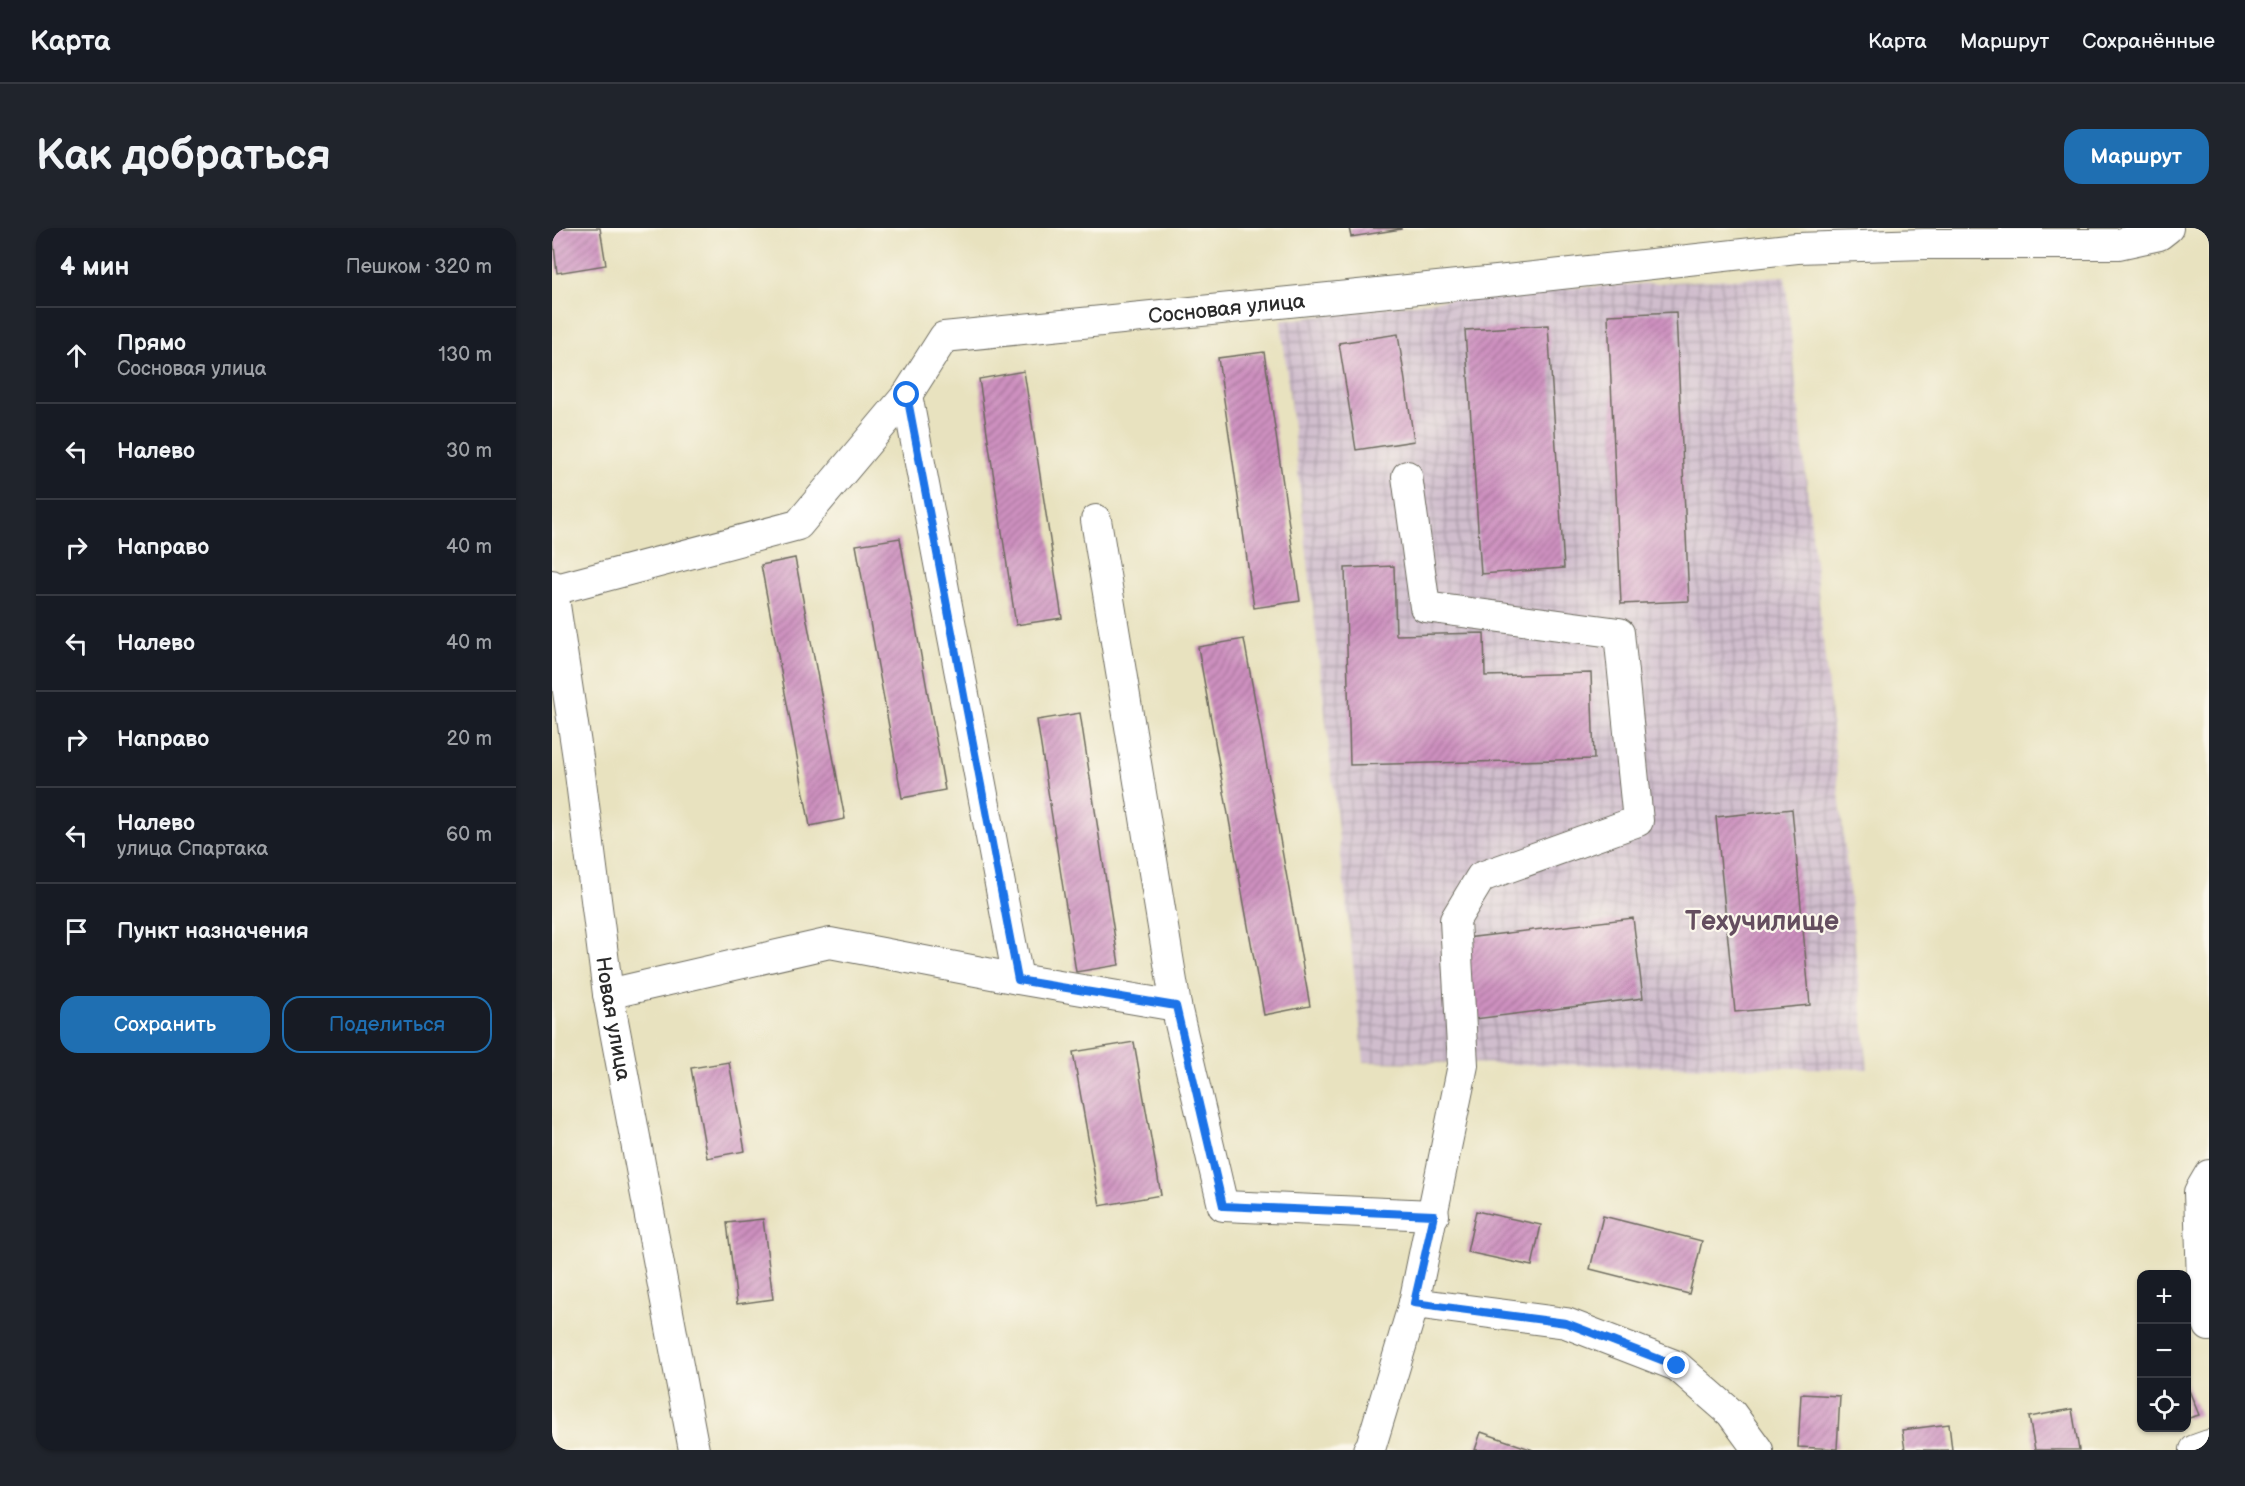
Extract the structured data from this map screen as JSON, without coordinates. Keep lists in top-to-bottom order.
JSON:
{
  "streets": {
    "street": ["Сосновая улица", "Новая улица"]
  },
  "districts": ["Техучилище"],
  "page": {
    "header": "Карта",
    "nav": ["Карта", "Маршрут", "Сохранённые"],
    "buttons": [
      "Маршрут",
      ["Сохранить", "Поделиться"]
    ],
    "title": "Как добраться",
    "heading": ["4 мин", "Пешком · 320 m"],
    "list": [
      ["Прямо", "Сосновая улица", "130 m"],
      ["Налево", "30 m"],
      ["Направо", "40 m"],
      ["Налево", "40 m"],
      ["Направо", "20 m"],
      ["Налево", "улица Спартака", "60 m"],
      "Пункт назначения"
    ],
    "map_buttons": ["+", "−"]
  }
}
